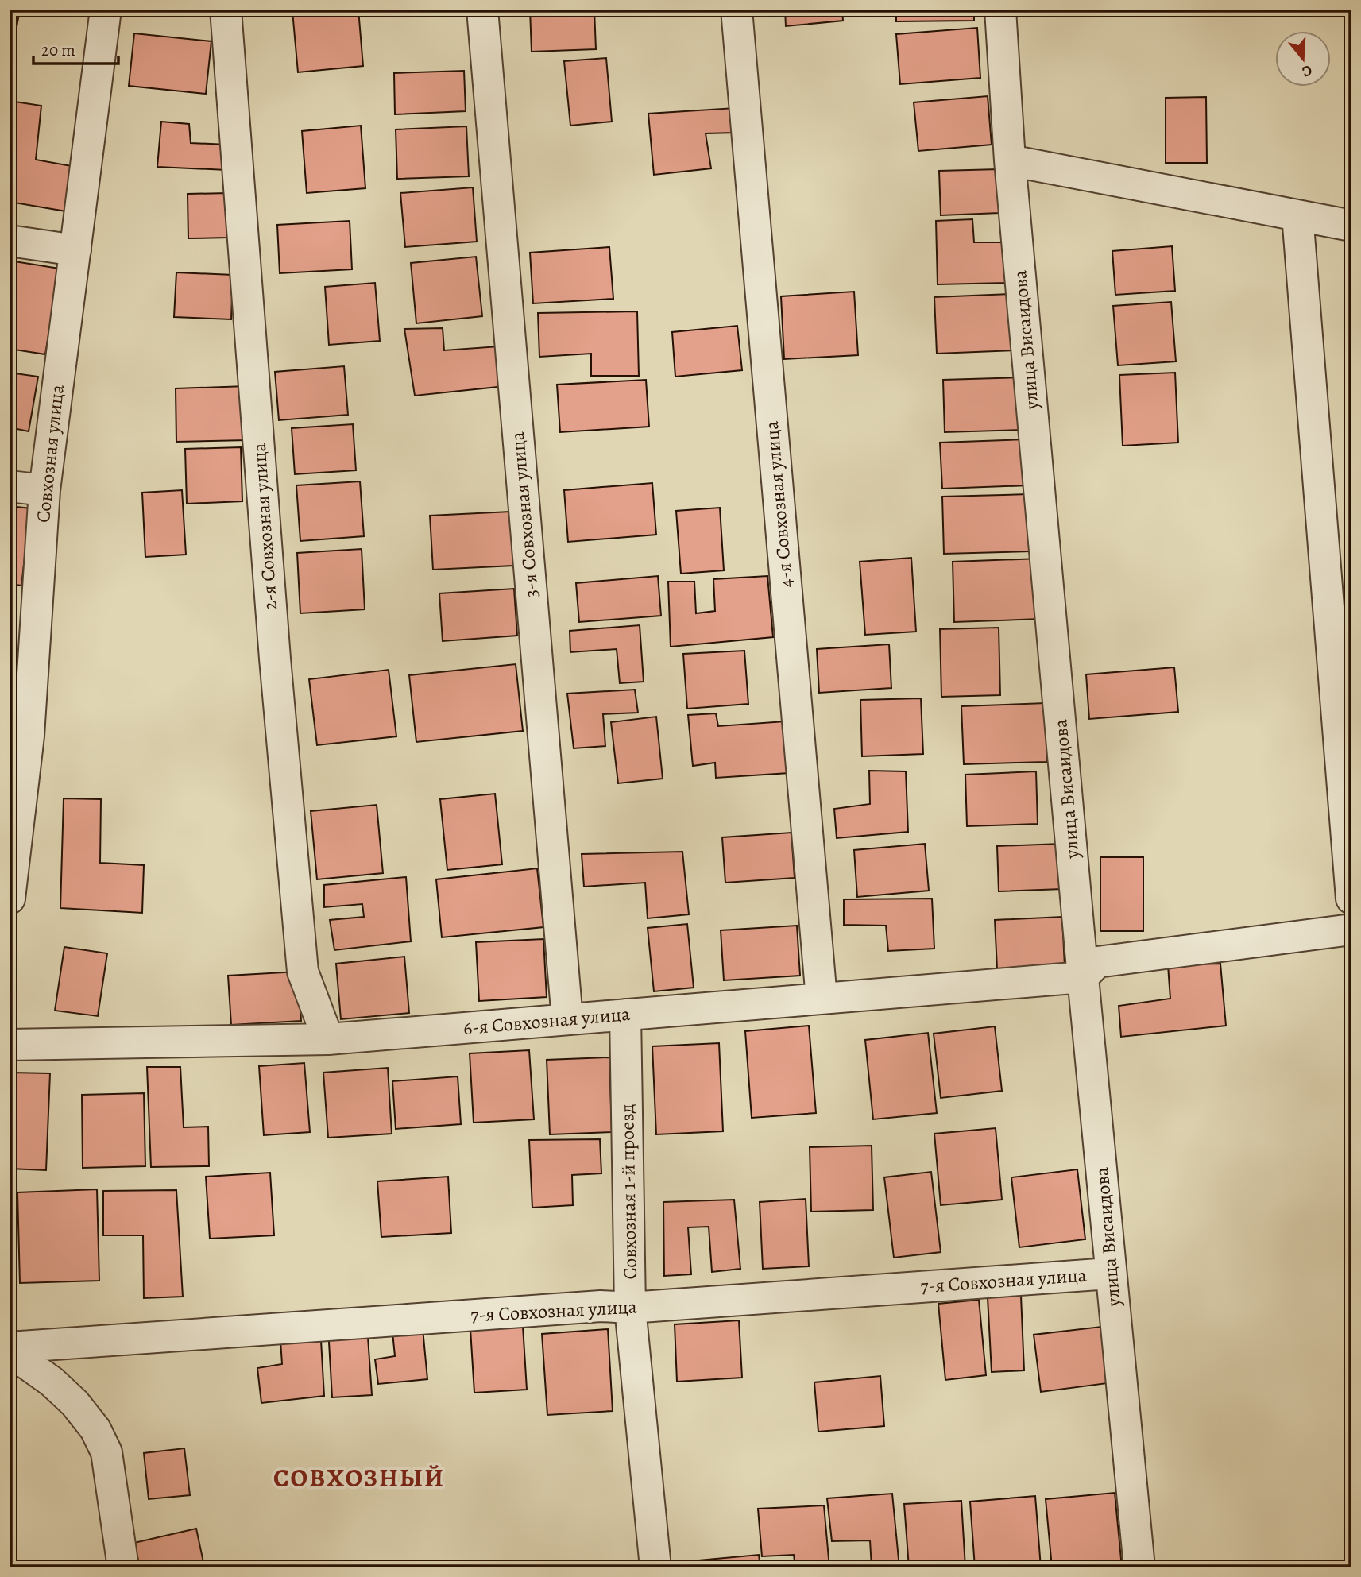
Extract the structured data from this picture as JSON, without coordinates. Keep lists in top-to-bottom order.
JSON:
{
  "streets": {
    "street": [
      "улица Висаидова",
      "Совхозная улица",
      "4-я Совхозная улица",
      "3-я Совхозная улица",
      "2-я Совхозная улица",
      "6-я Совхозная улица",
      "Совхозная 1-й проезд",
      "7-я Совхозная улица"
    ]
  },
  "crossings": [
    ["улица Висаидова", "6-я Совхозная улица"],
    ["4-я Совхозная улица", "6-я Совхозная улица"],
    ["3-я Совхозная улица", "6-я Совхозная улица"],
    ["2-я Совхозная улица", "6-я Совхозная улица"],
    ["6-я Совхозная улица", "Совхозная 1-й проезд"],
    ["Совхозная 1-й проезд", "7-я Совхозная улица"]
  ],
  "districts": ["СОВХОЗНЫЙ"],
  "scale_bar": "20 m",
  "north": "bottom"
}
